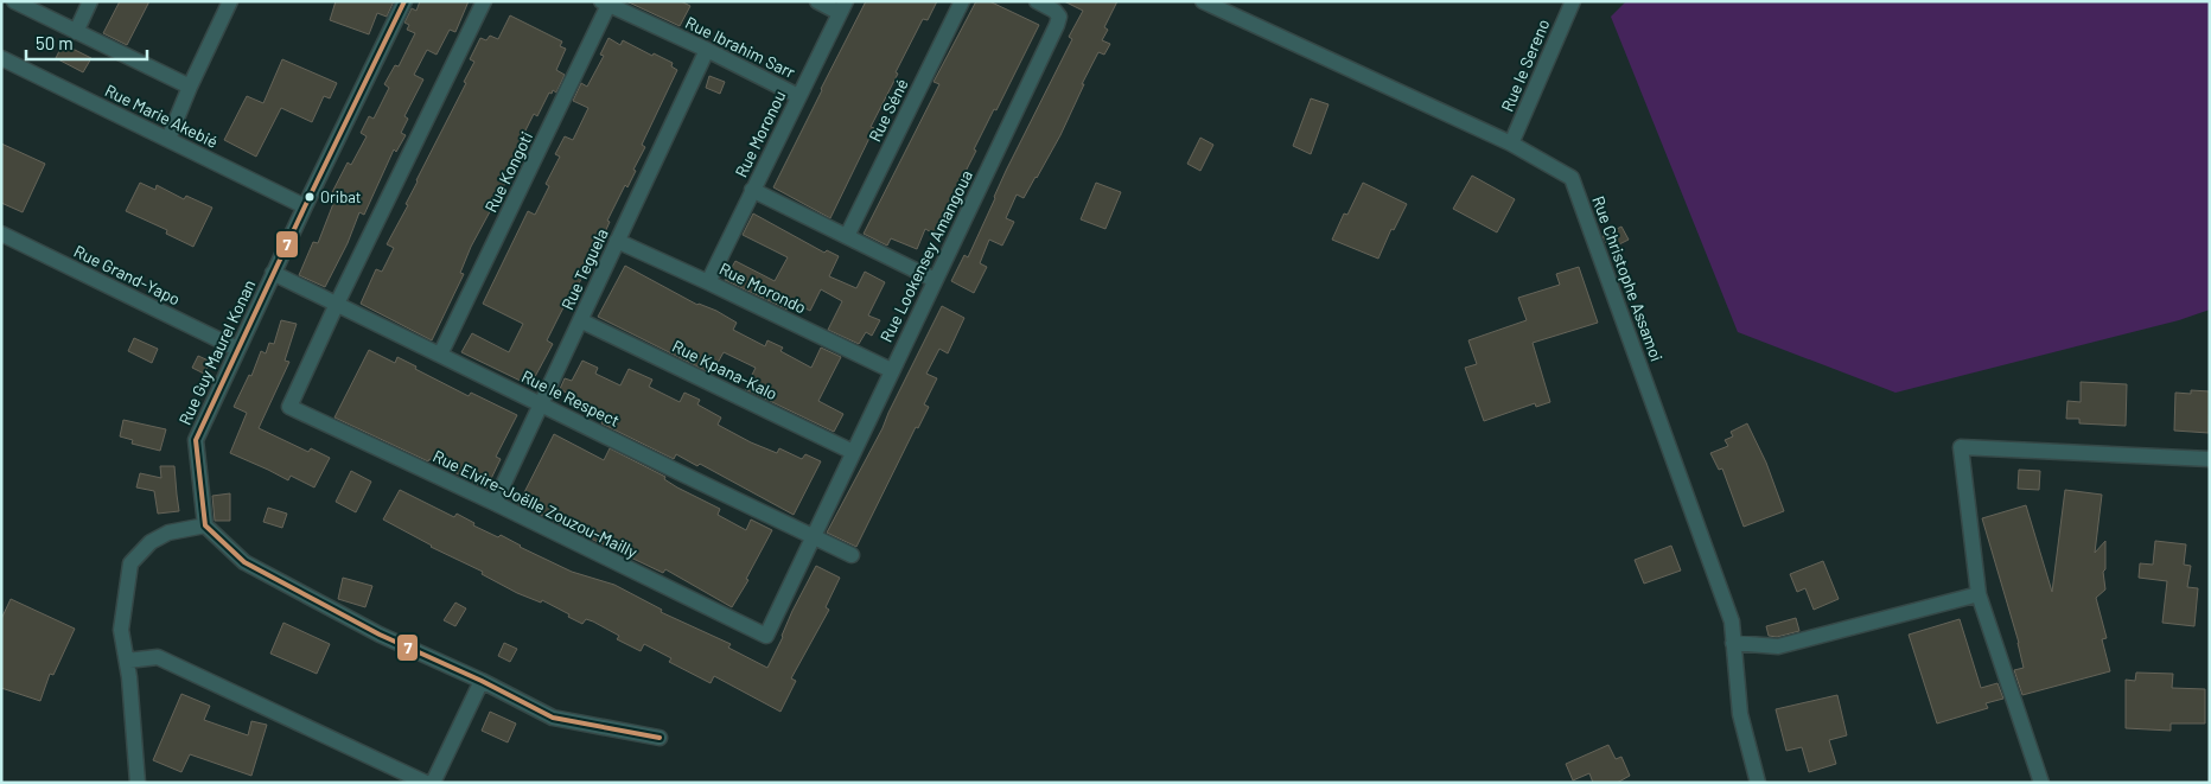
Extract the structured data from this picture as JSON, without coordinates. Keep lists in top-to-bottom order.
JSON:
{
  "streets": {
    "street": [
      "Rue Ibrahim Sarr",
      "Rue le Sereno",
      "Rue Séné",
      "Rue Marie Akebié",
      "Rue Moronou",
      "Rue Kongoti",
      "Rue Lookensey Amangoua",
      "Rue Teguela",
      "Rue Grand-Yapo",
      "Rue Christophe Assamoi",
      "Rue Morondo",
      "Rue Guy Maurel Konan",
      "Rue Kpana-Kalo",
      "Rue le Respect",
      "Rue Elvire-Joëlle Zouzou-Mailly"
    ]
  },
  "crossings": [
    ["Rue Ibrahim Sarr", "Rue Moronou"],
    ["Rue Ibrahim Sarr", "Rue Kongoti"],
    ["Rue Ibrahim Sarr", "Rue Teguela"],
    ["Rue le Sereno", "Rue Christophe Assamoi"],
    ["Rue Marie Akebié", "Rue Guy Maurel Konan"],
    ["Rue Moronou", "Rue Morondo"],
    ["Rue Kongoti", "Rue le Respect"],
    ["Rue Lookensey Amangoua", "Rue Morondo"],
    ["Rue Lookensey Amangoua", "Rue Kpana-Kalo"],
    ["Rue Lookensey Amangoua", "Rue le Respect"],
    ["Rue Lookensey Amangoua", "Rue Elvire-Joëlle Zouzou-Mailly"],
    ["Rue Teguela", "Rue Morondo"],
    ["Rue Teguela", "Rue Kpana-Kalo"],
    ["Rue Teguela", "Rue le Respect"],
    ["Rue Teguela", "Rue Elvire-Joëlle Zouzou-Mailly"],
    ["Rue Grand-Yapo", "Rue Guy Maurel Konan"],
    ["Rue Guy Maurel Konan", "Rue le Respect"],
    ["Rue le Respect", "Rue Elvire-Joëlle Zouzou-Mailly"]
  ],
  "places": ["Oribat"],
  "lines": ["transit line 7"],
  "scale_bar": "50 m"
}
